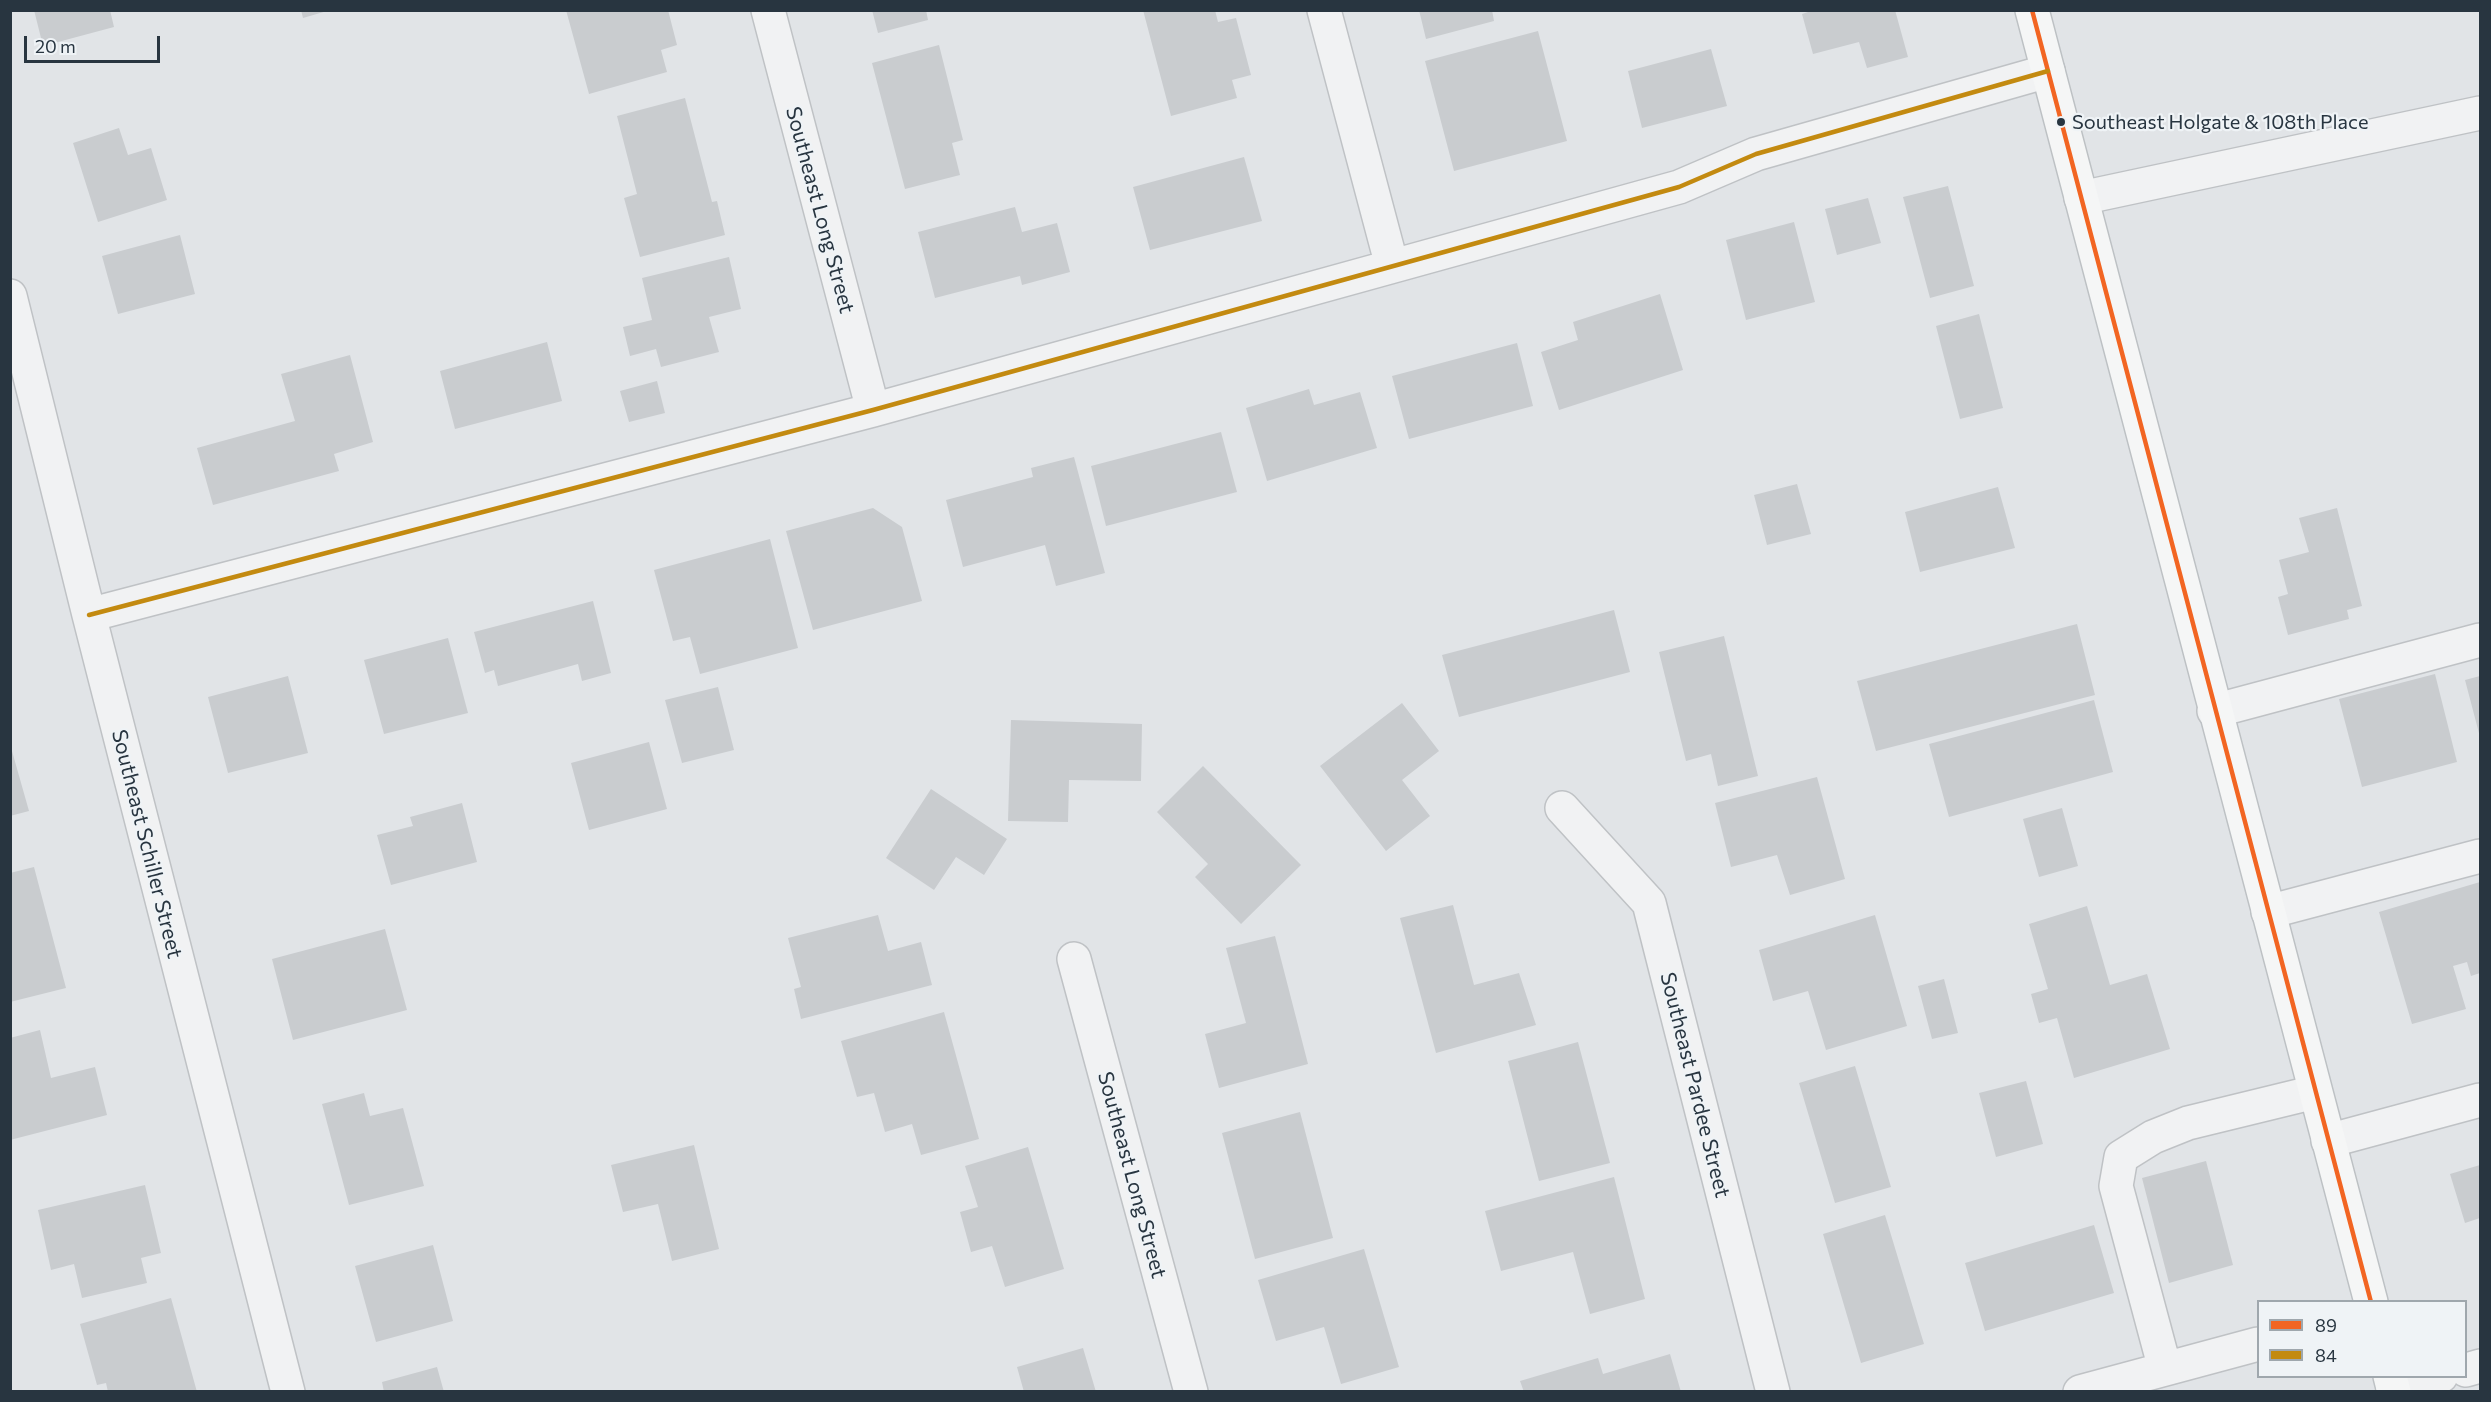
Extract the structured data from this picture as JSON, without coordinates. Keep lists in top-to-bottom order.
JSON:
{
  "streets": {
    "street": ["Southeast Long Street", "Southeast Schiller Street", "Southeast Pardee Street"]
  },
  "places": ["Southeast Holgate & 108th Place"],
  "lines": ["transit line 89", "transit line 84"],
  "legend": ["89", "84"],
  "scale_bar": "20 m"
}
